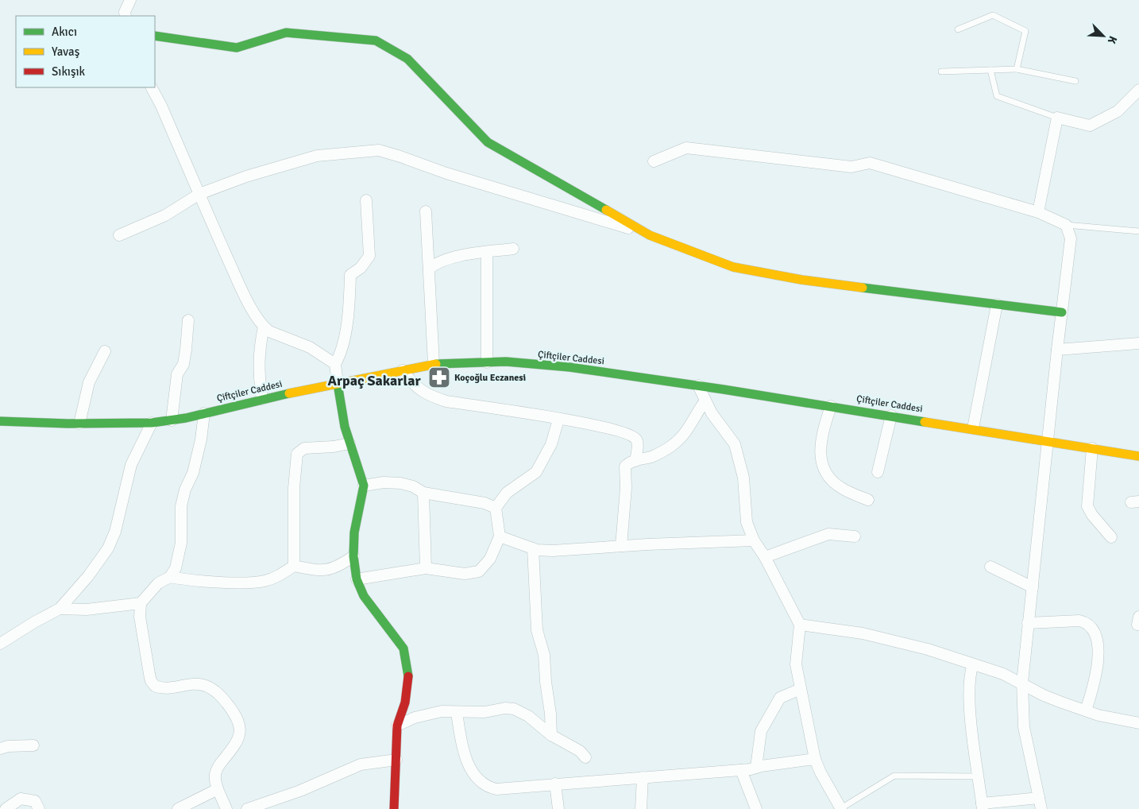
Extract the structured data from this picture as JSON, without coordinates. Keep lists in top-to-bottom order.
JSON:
{
  "streets": {
    "street": ["Çiftçiler Caddesi"]
  },
  "districts": ["Arpaç Sakarlar"],
  "places": {
    "pharmacy": ["Koçoğlu Eczanesi"]
  },
  "legend": ["Akıcı", "Yavaş", "Sıkışık"],
  "north": "bottom right"
}
